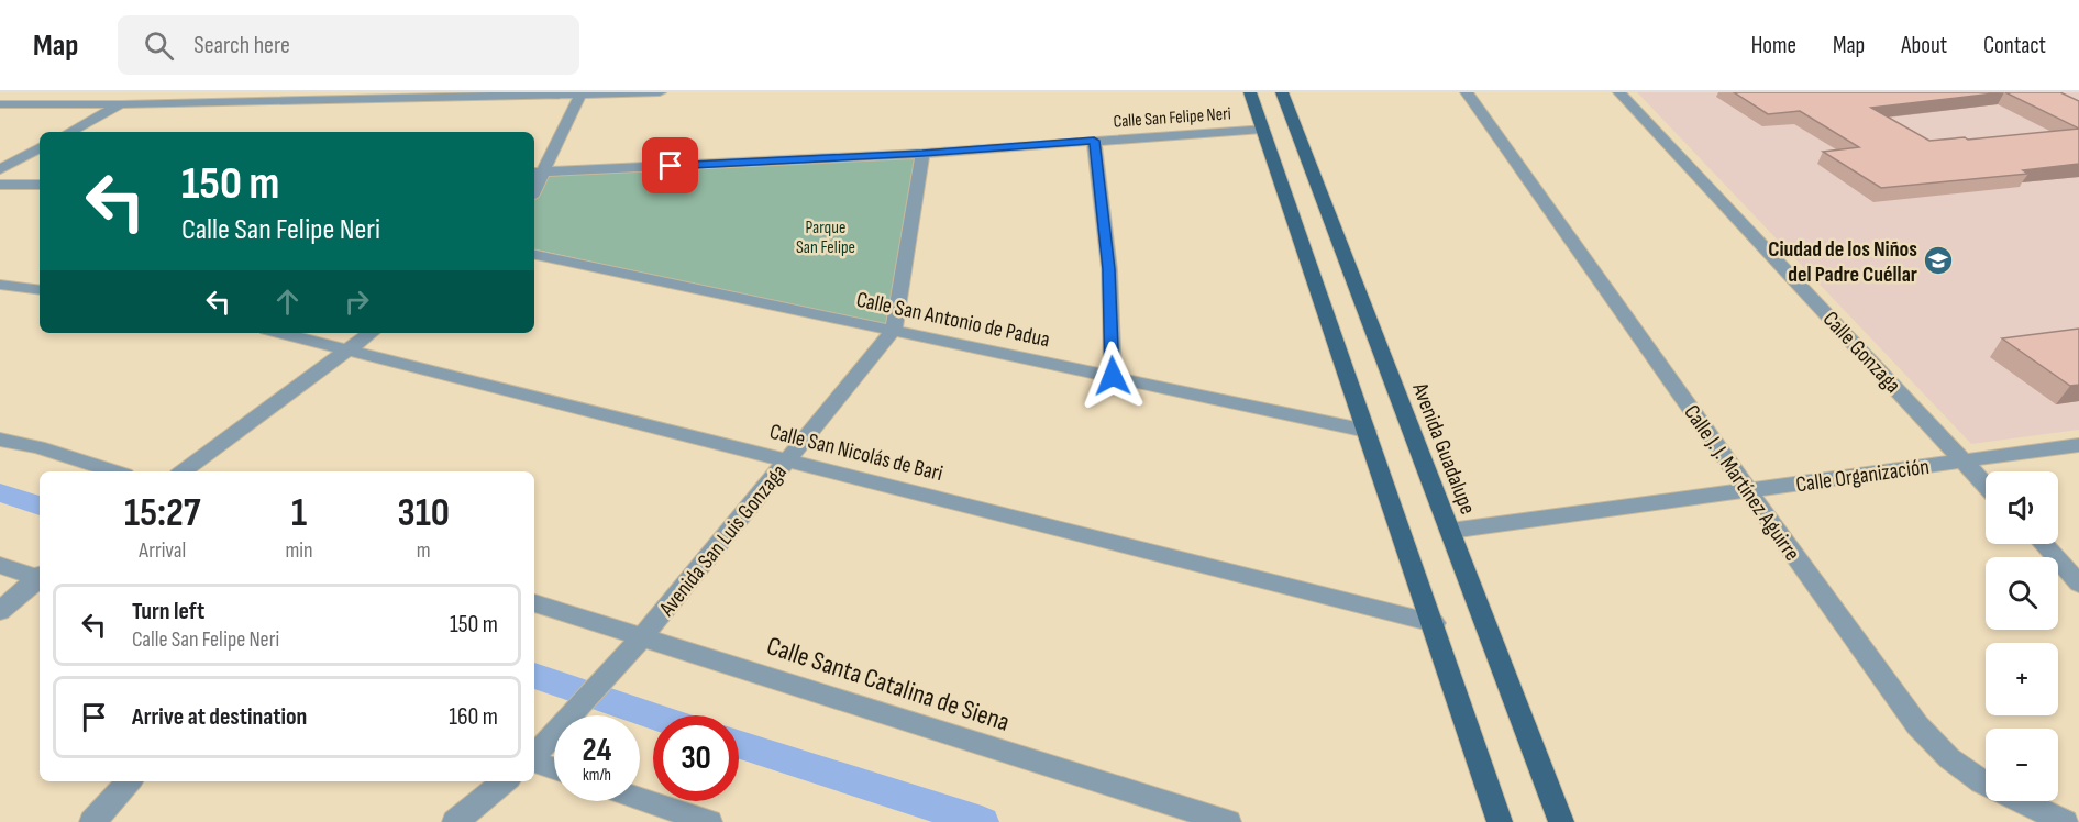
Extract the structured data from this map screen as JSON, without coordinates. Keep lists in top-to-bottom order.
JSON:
{
  "streets": {
    "main road": ["Avenida Guadalupe"],
    "street": [
      "Calle San Felipe Neri",
      "Calle San Antonio de Padua",
      "Calle Gonzaga",
      "Calle San Nicolás de Bari",
      "Calle Organización",
      "Calle J. J. Martínez Aguirre",
      "Avenida San Luis Gonzaga",
      "Calle Santa Catalina de Siena"
    ]
  },
  "crossings": [
    ["Calle San Antonio de Padua", "Avenida San Luis Gonzaga"],
    ["Calle Gonzaga", "Calle Organización"],
    ["Avenida Guadalupe", "Calle Organización"],
    ["Calle San Nicolás de Bari", "Avenida San Luis Gonzaga"],
    ["Calle Organización", "Calle J. J. Martínez Aguirre"],
    ["Avenida San Luis Gonzaga", "Calle Santa Catalina de Siena"]
  ],
  "parks": ["Parque San Felipe"],
  "places": {
    "school or university": ["Ciudad de los Niños del Padre Cuéllar"]
  },
  "page": {
    "header": "Map",
    "search": "Search here",
    "nav": [
      "Home",
      "Map",
      "About",
      "Contact"
    ],
    "turn": ["150 m", "Calle San Felipe Neri"],
    "map_buttons": ["+", "−"],
    "eta": [
      "15:27",
      "Arrival",
      "1",
      "min",
      "310",
      "m"
    ],
    "list": [
      {
        "name": "Turn left",
        "note": "Calle San Felipe Neri",
        "value": "150 m"
      },
      {
        "name": "Arrive at destination",
        "value": "160 m"
      }
    ],
    "speed": "24 km/h",
    "limit": "30"
  }
}
